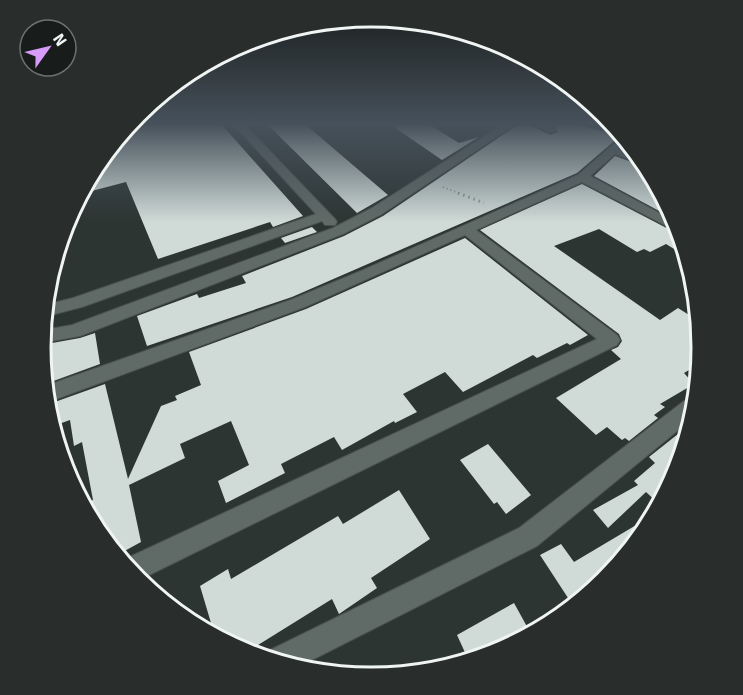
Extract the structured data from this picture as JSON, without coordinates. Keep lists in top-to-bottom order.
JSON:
{
  "north": "top right"
}
